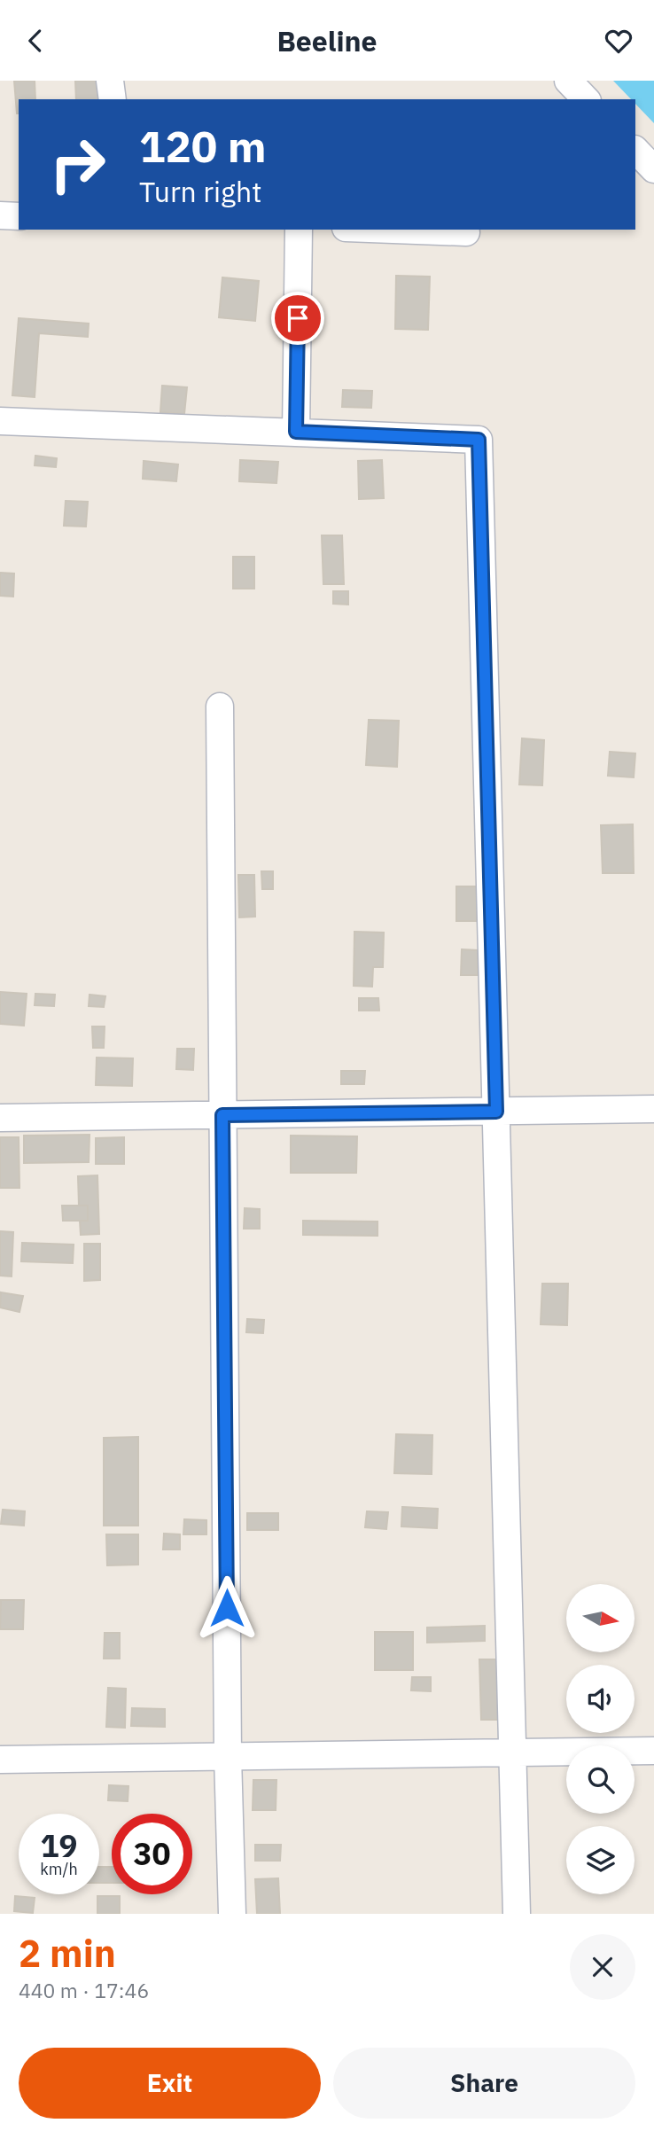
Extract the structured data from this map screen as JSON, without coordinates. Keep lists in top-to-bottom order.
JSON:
{
  "north": "right",
  "page": {
    "header": "Beeline",
    "turn": ["120 m", "Turn right"],
    "speed": "19 km/h",
    "limit": "30",
    "heading": ["2 min", "440 m · 17:46"],
    "buttons": ["Exit", "Share"]
  }
}
